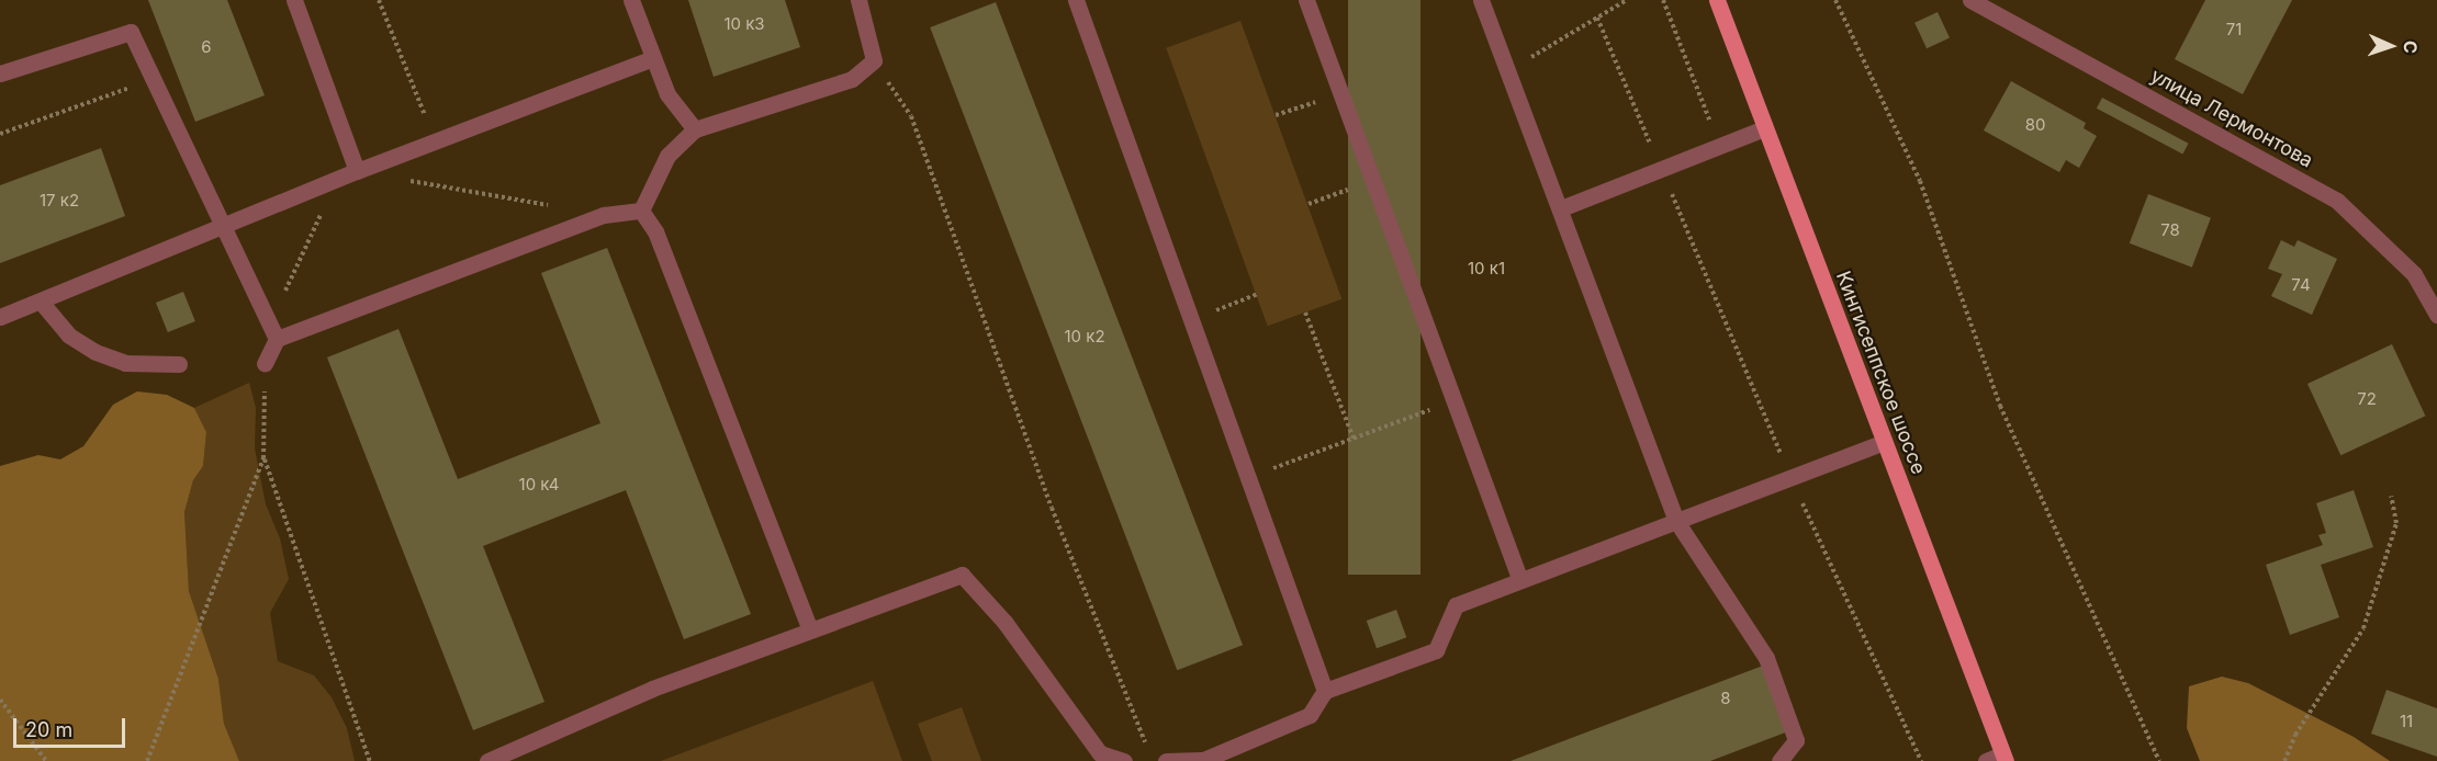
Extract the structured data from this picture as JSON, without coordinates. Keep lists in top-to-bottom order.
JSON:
{
  "streets": {
    "main road": ["Кингисеппское шоссе"],
    "street": ["улица Лермонтова"]
  },
  "house_numbers": [
    "10 к3",
    "71",
    "6",
    "80",
    "17 к2",
    "78",
    "10 к1",
    "74",
    "10 к2",
    "72",
    "10 к4",
    "8",
    "11"
  ],
  "scale_bar": "20 m",
  "north": "right"
}
